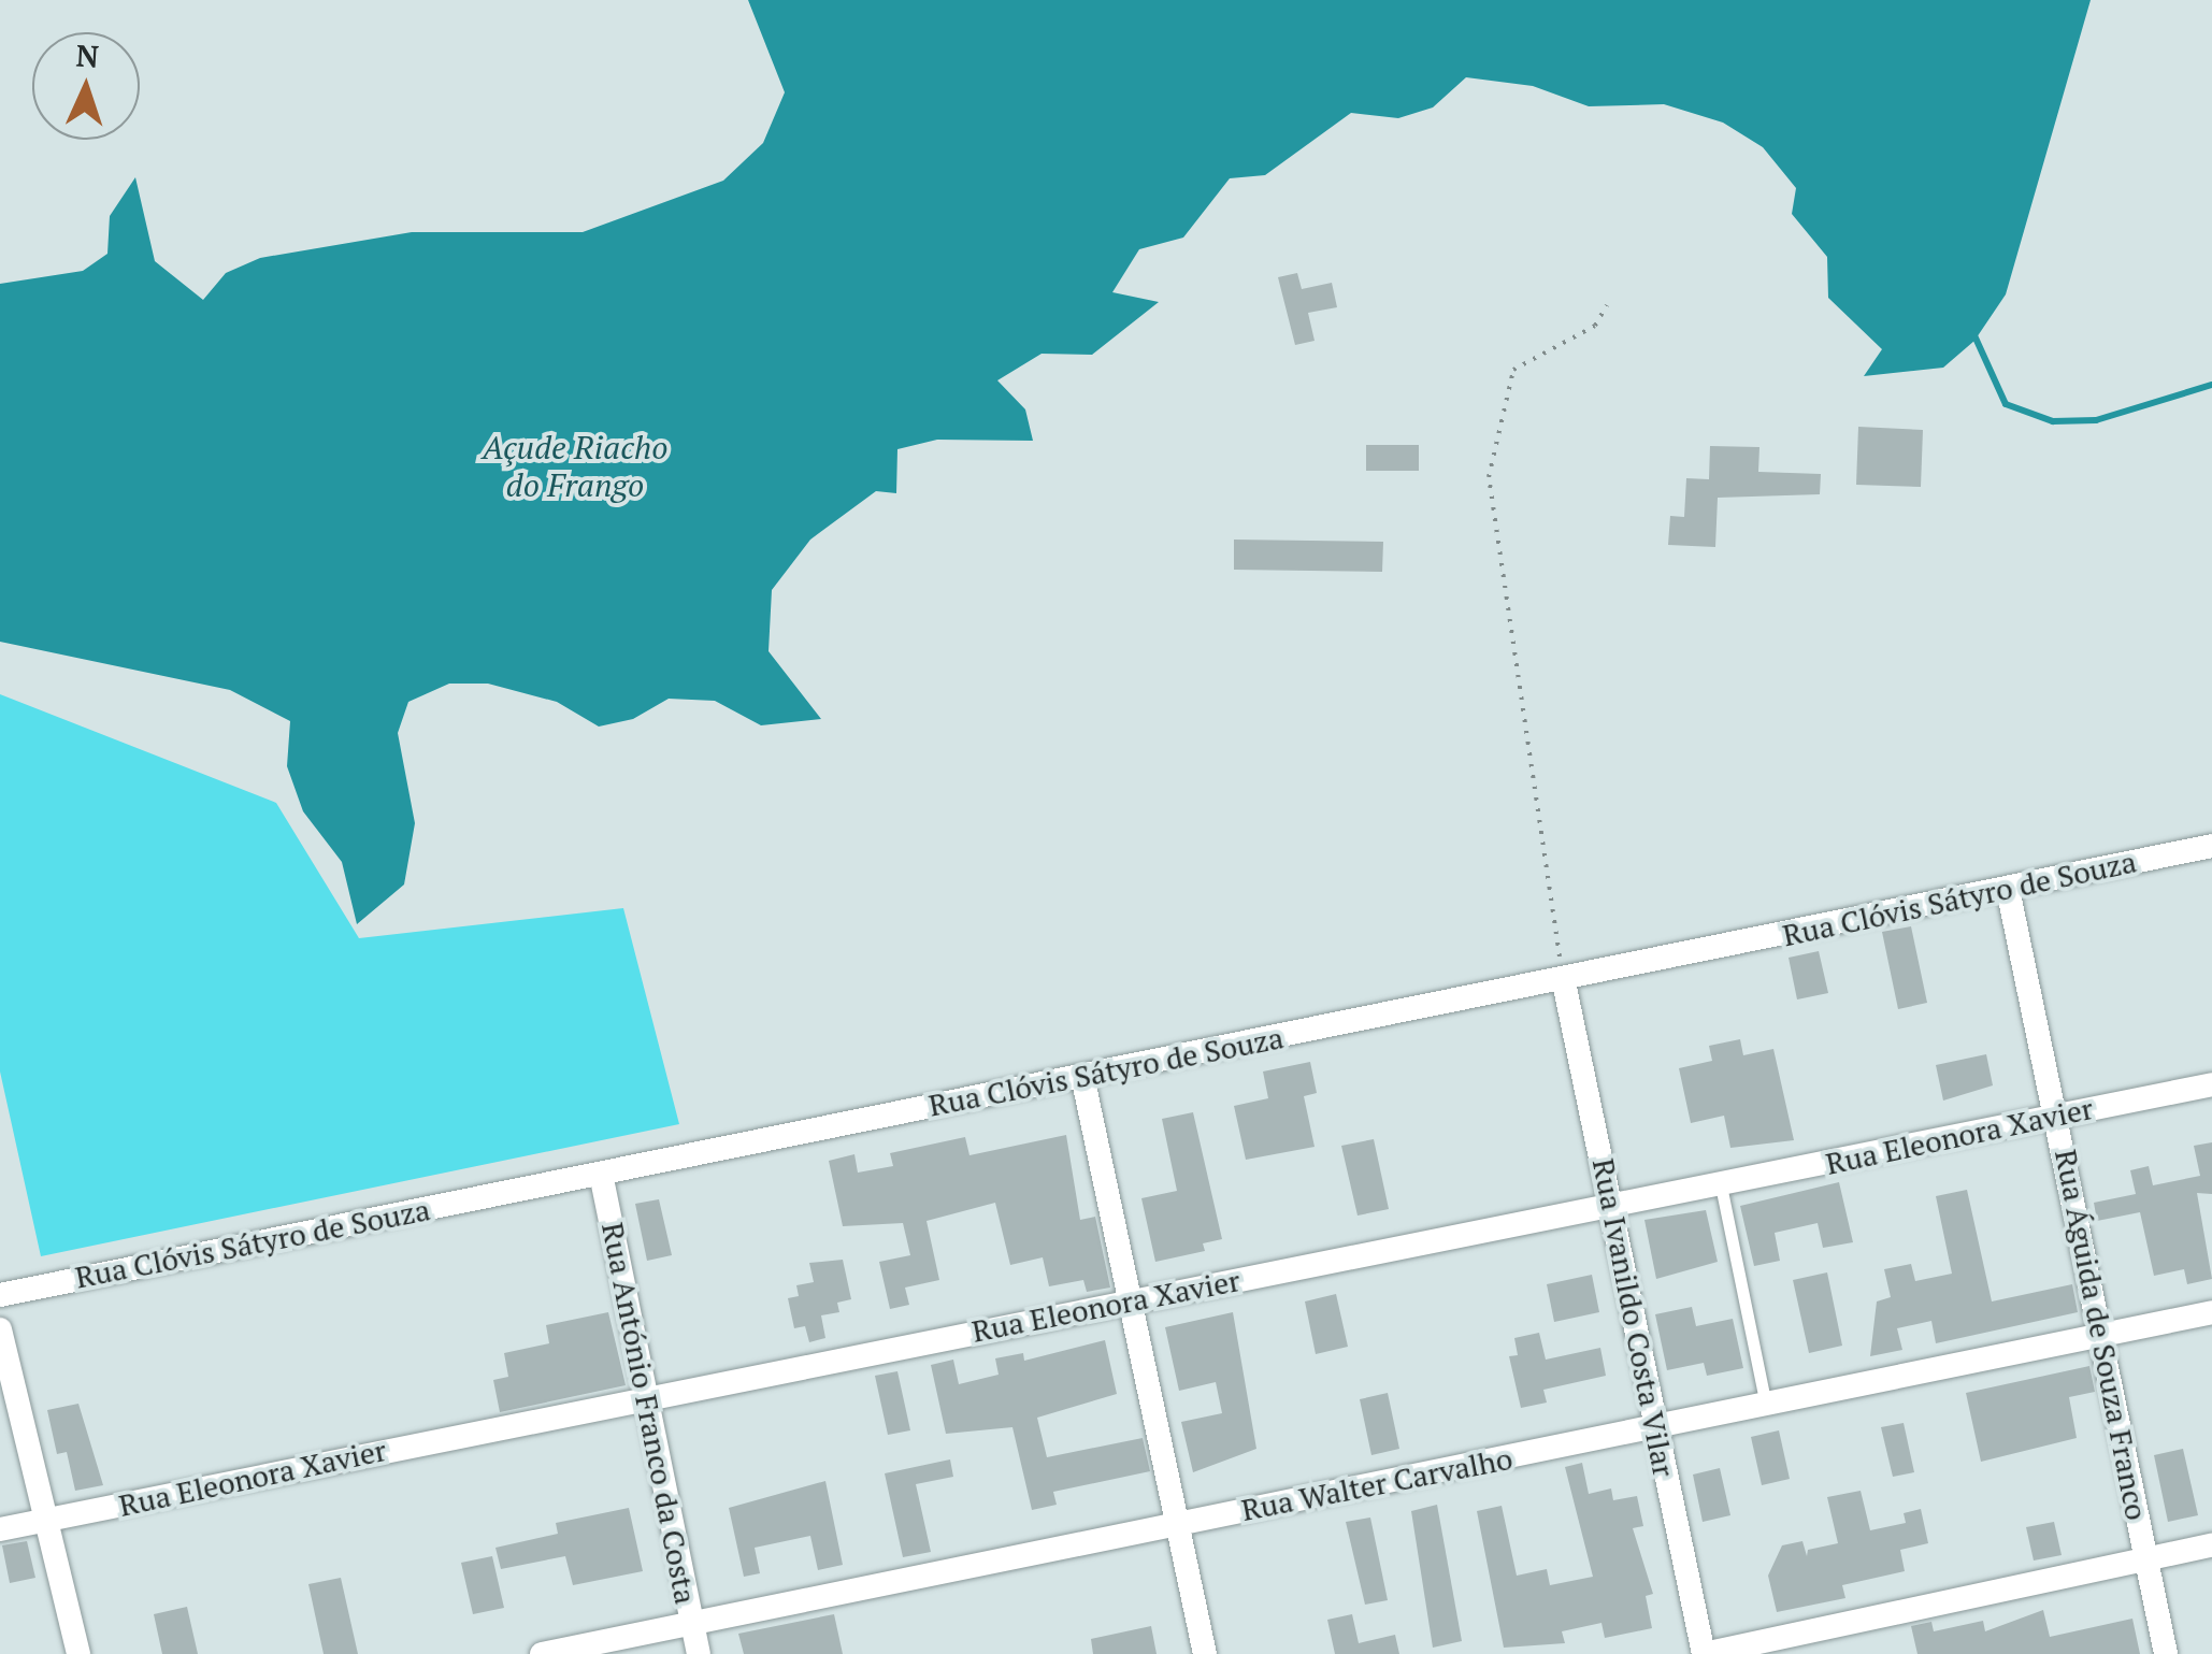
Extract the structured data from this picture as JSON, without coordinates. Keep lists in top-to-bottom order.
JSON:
{
  "streets": {
    "street": [
      "Rua Clóvis Sátyro de Souza",
      "Rua Eleonora Xavier",
      "Rua Ivanildo Costa Vilar",
      "Rua Águida de Souza Franco",
      "Rua António Franco da Costa",
      "Rua Walter Carvalho"
    ]
  },
  "crossings": [
    ["Rua Clóvis Sátyro de Souza", "Rua Ivanildo Costa Vilar"],
    ["Rua Clóvis Sátyro de Souza", "Rua Águida de Souza Franco"],
    ["Rua Clóvis Sátyro de Souza", "Rua António Franco da Costa"],
    ["Rua Eleonora Xavier", "Rua Ivanildo Costa Vilar"],
    ["Rua Eleonora Xavier", "Rua Águida de Souza Franco"],
    ["Rua Eleonora Xavier", "Rua António Franco da Costa"],
    ["Rua Ivanildo Costa Vilar", "Rua Walter Carvalho"],
    ["Rua Águida de Souza Franco", "Rua Walter Carvalho"],
    ["Rua António Franco da Costa", "Rua Walter Carvalho"]
  ],
  "water": ["Açude Riacho do Frango"],
  "north": "top"
}
